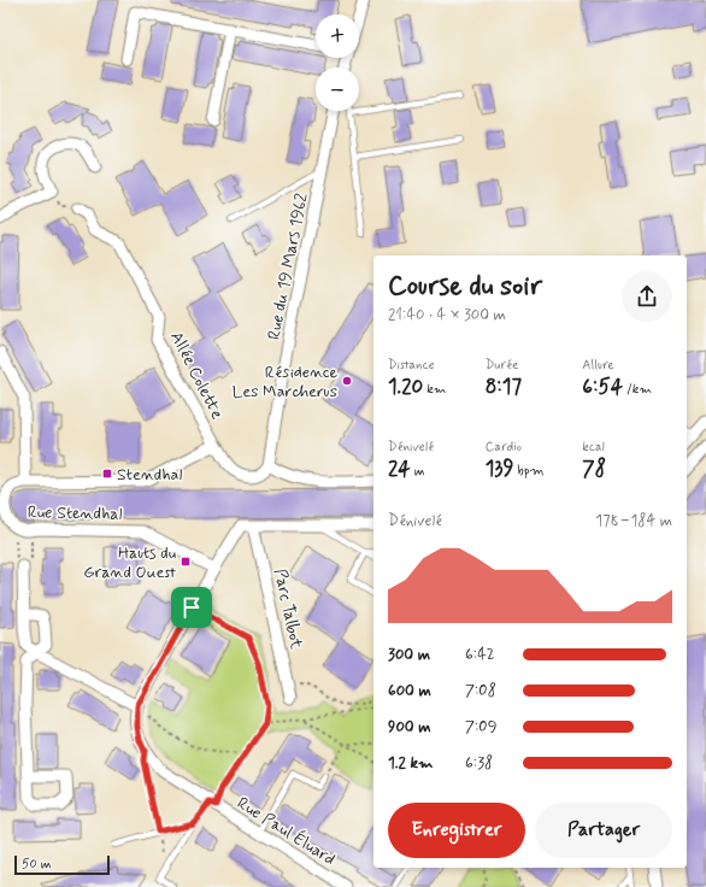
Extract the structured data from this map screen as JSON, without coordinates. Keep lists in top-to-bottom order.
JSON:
{
  "streets": {
    "street": [
      "Rue du 19 Mars 1962",
      "Allée Colette",
      "Rue Stendhal",
      "Parc Talbot",
      "Rue Paul Éluard"
    ]
  },
  "crossings": [
    ["Allée Colette", "Rue Stendhal"]
  ],
  "places": {
    "other": ["Résidence Les Marcherus"],
    "transit": ["Stendhal", "Hauts du Grand Ouest"]
  },
  "scale_bar": "50 m",
  "page": {
    "map_buttons": ["+", "−"],
    "heading": ["Course du soir", "21:40 · 4 × 300 m"],
    "stats": [
      ["Distance", "1.20 km"],
      ["Durée", "8:17"],
      ["Allure", "6:54 /km"],
      ["Dénivelé", "24 m"],
      ["Cardio", "139 bpm"],
      ["kcal", "78"]
    ],
    "chart": ["Dénivelé", "178–184 m"],
    "list": [
      {
        "name": "300 m",
        "note": "6:42"
      },
      {
        "name": "600 m",
        "note": "7:08"
      },
      {
        "name": "900 m",
        "note": "7:09"
      },
      {
        "name": "1.2 km",
        "note": "6:38"
      }
    ],
    "buttons": ["Enregistrer", "Partager"],
    "scale": "50 m"
  }
}
